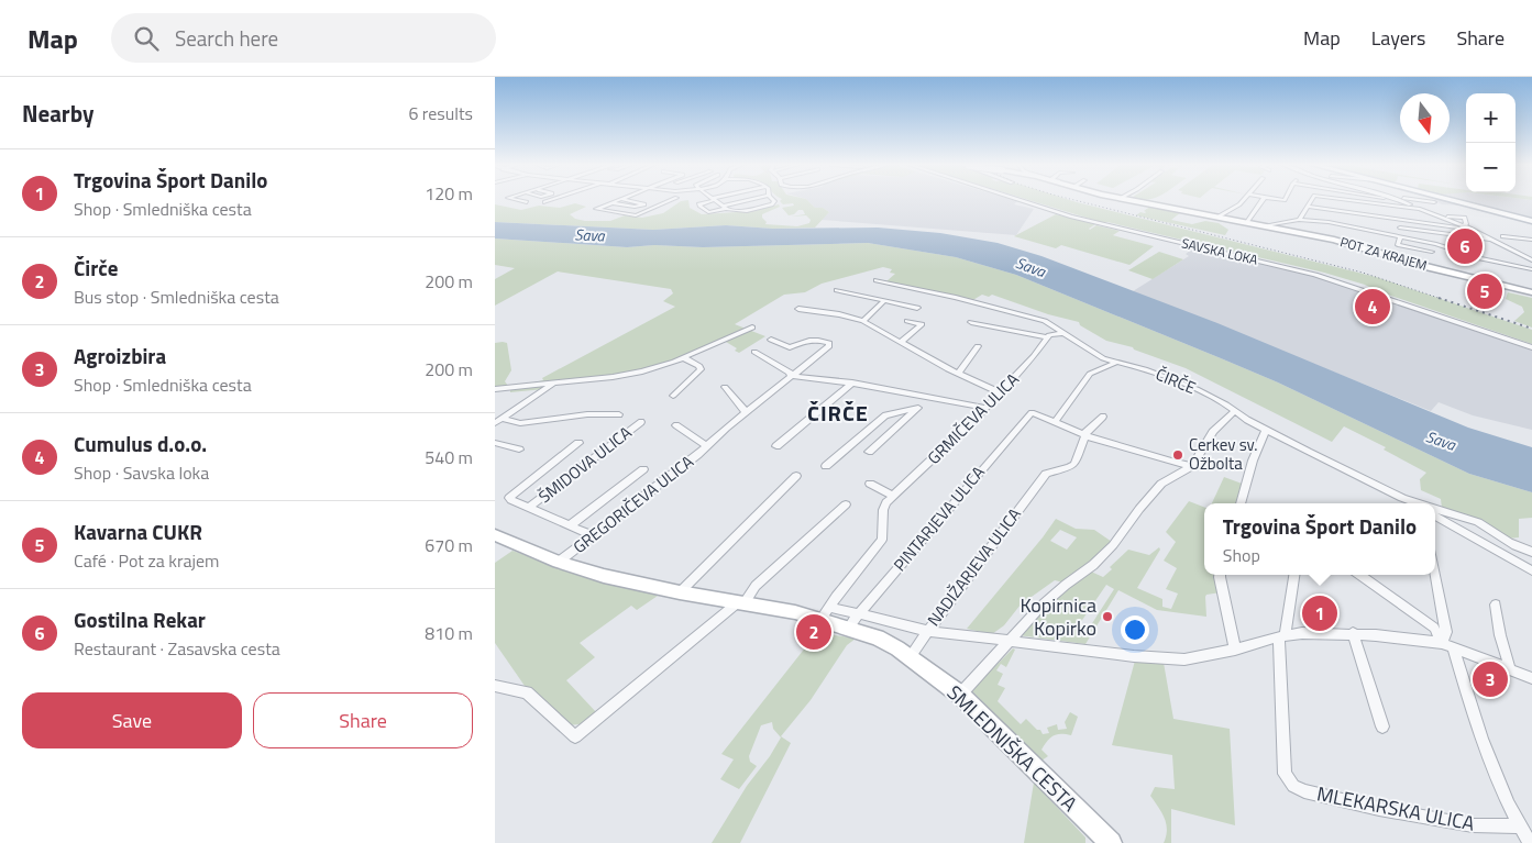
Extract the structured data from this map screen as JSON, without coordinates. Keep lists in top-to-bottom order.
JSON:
{
  "streets": {
    "street": [
      "SAVSKA LOKA",
      "POT ZA KRAJEM",
      "ČIRČE",
      "GRMIČEVA ULICA",
      "ŠMIDOVA ULICA",
      "GREGORIČEVA ULICA",
      "PINTARJEVA ULICA",
      "NADIŽARJEVA ULICA",
      "SMLEDNIŠKA CESTA",
      "MLEKARSKA ULICA"
    ]
  },
  "crossings": [
    ["GRMIČEVA ULICA", "NADIŽARJEVA ULICA"],
    ["GRMIČEVA ULICA", "SMLEDNIŠKA CESTA"],
    ["ŠMIDOVA ULICA", "GREGORIČEVA ULICA"],
    ["GREGORIČEVA ULICA", "SMLEDNIŠKA CESTA"],
    ["PINTARJEVA ULICA", "NADIŽARJEVA ULICA"],
    ["PINTARJEVA ULICA", "SMLEDNIŠKA CESTA"],
    ["NADIŽARJEVA ULICA", "SMLEDNIŠKA CESTA"]
  ],
  "districts": ["ČIRČE"],
  "water": ["Sava"],
  "places": ["Cerkev sv. Ožbolta", "Kopirnica Kopirko"],
  "north": "bottom",
  "page": {
    "header": "Map",
    "search": "Search here",
    "nav": ["Map", "Layers", "Share"],
    "heading": ["Nearby", "6 results"],
    "map_buttons": ["+", "−"],
    "list": [
      {
        "mark": "1",
        "name": "Trgovina Šport Danilo",
        "note": "Shop · Smledniška cesta",
        "value": "120 m"
      },
      {
        "mark": "2",
        "name": "Čirče",
        "note": "Bus stop · Smledniška cesta",
        "value": "200 m"
      },
      {
        "mark": "3",
        "name": "Agroizbira",
        "note": "Shop · Smledniška cesta",
        "value": "200 m"
      },
      {
        "mark": "4",
        "name": "Cumulus d.o.o.",
        "note": "Shop · Savska loka",
        "value": "540 m"
      },
      {
        "mark": "5",
        "name": "Kavarna CUKR",
        "note": "Café · Pot za krajem",
        "value": "670 m"
      },
      {
        "mark": "6",
        "name": "Gostilna Rekar",
        "note": "Restaurant · Zasavska cesta",
        "value": "810 m"
      }
    ],
    "pins": [
      "6",
      "5",
      "4",
      "1",
      "2",
      "3"
    ],
    "popup": ["Trgovina Šport Danilo", "Shop"],
    "buttons": ["Save", "Share"]
  }
}
